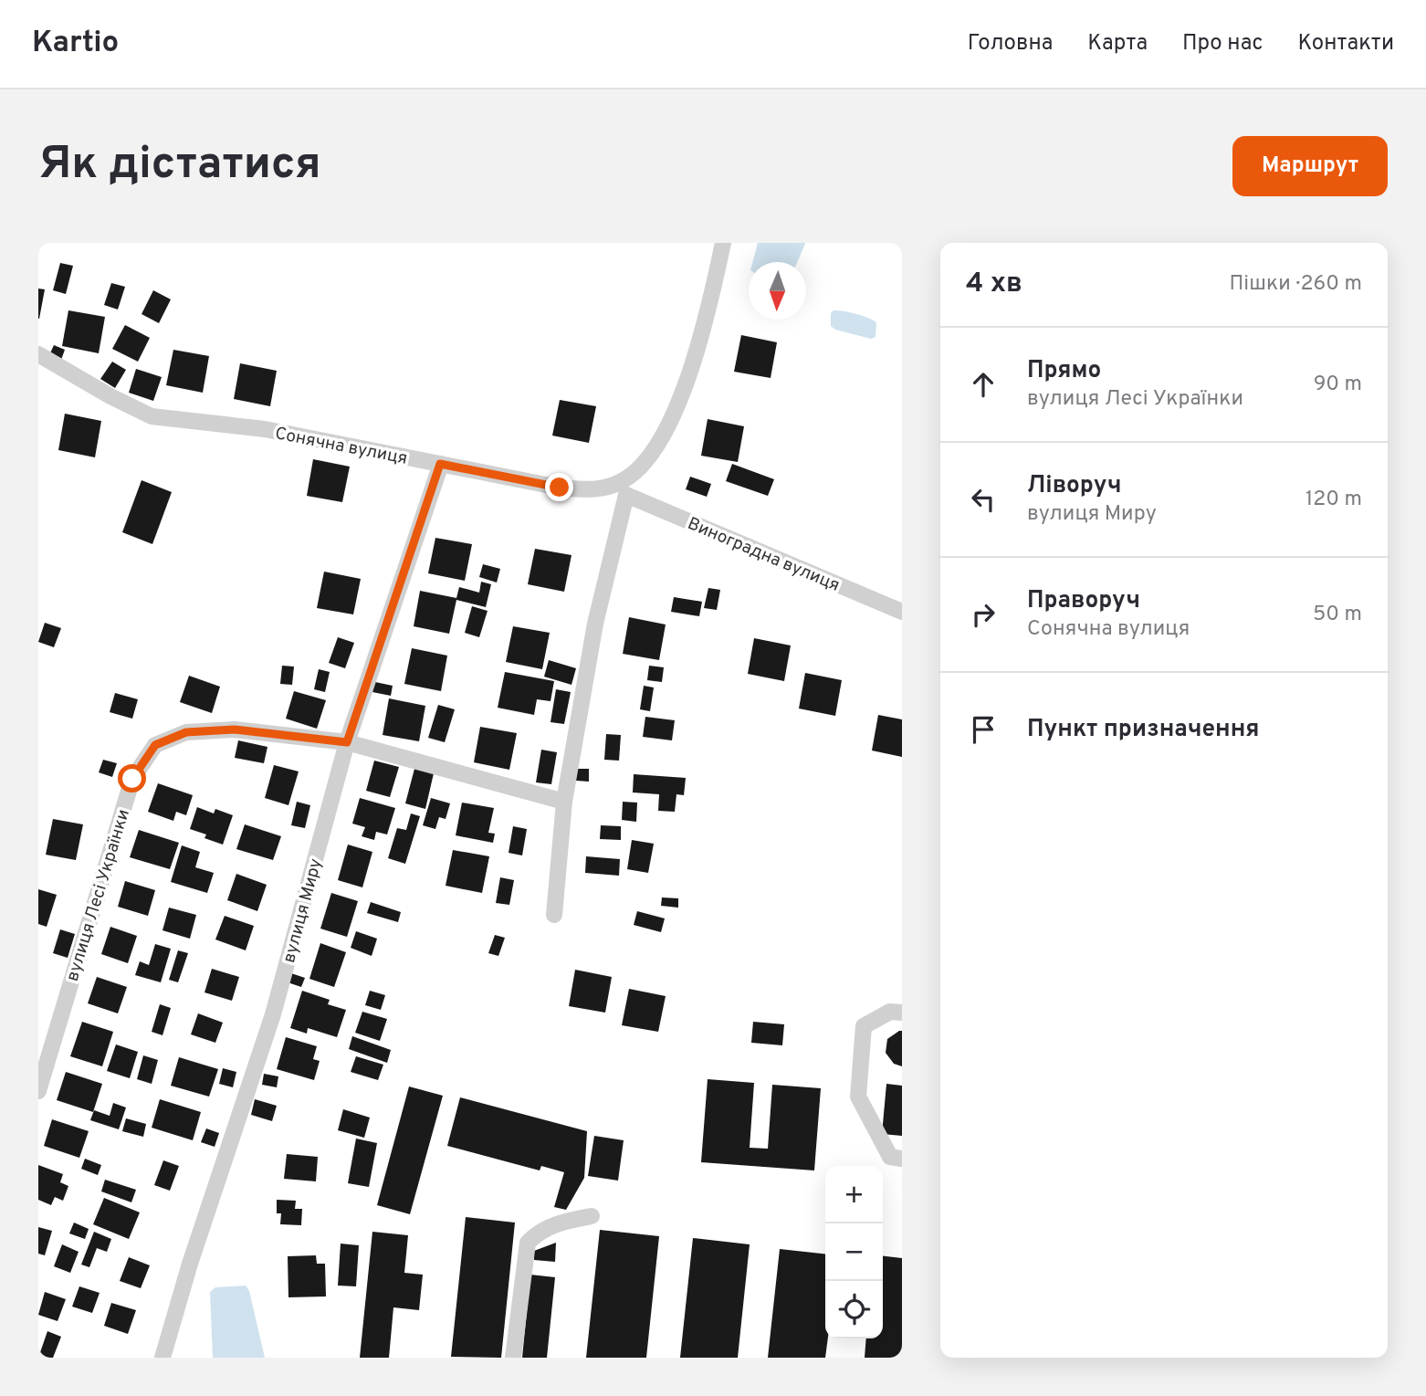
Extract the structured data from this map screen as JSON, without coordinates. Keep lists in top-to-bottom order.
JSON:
{
  "streets": {
    "street": [
      "Сонячна вулиця",
      "Виноградна вулиця",
      "вулиця Лесі Українки",
      "вулиця Миру"
    ]
  },
  "crossings": [
    ["Сонячна вулиця", "Виноградна вулиця"],
    ["Сонячна вулиця", "вулиця Миру"],
    ["вулиця Лесі Українки", "вулиця Миру"]
  ],
  "north": "bottom",
  "page": {
    "header": "Kartio",
    "nav": [
      "Головна",
      "Карта",
      "Про нас",
      "Контакти"
    ],
    "buttons": "Маршрут",
    "title": "Як дістатися",
    "heading": ["4 хв", "Пішки · 260 m"],
    "list": [
      ["Прямо", "вулиця Лесі Українки", "90 m"],
      ["Ліворуч", "вулиця Миру", "120 m"],
      ["Праворуч", "Сонячна вулиця", "50 m"],
      "Пункт призначення"
    ],
    "map_buttons": ["+", "−"]
  }
}
